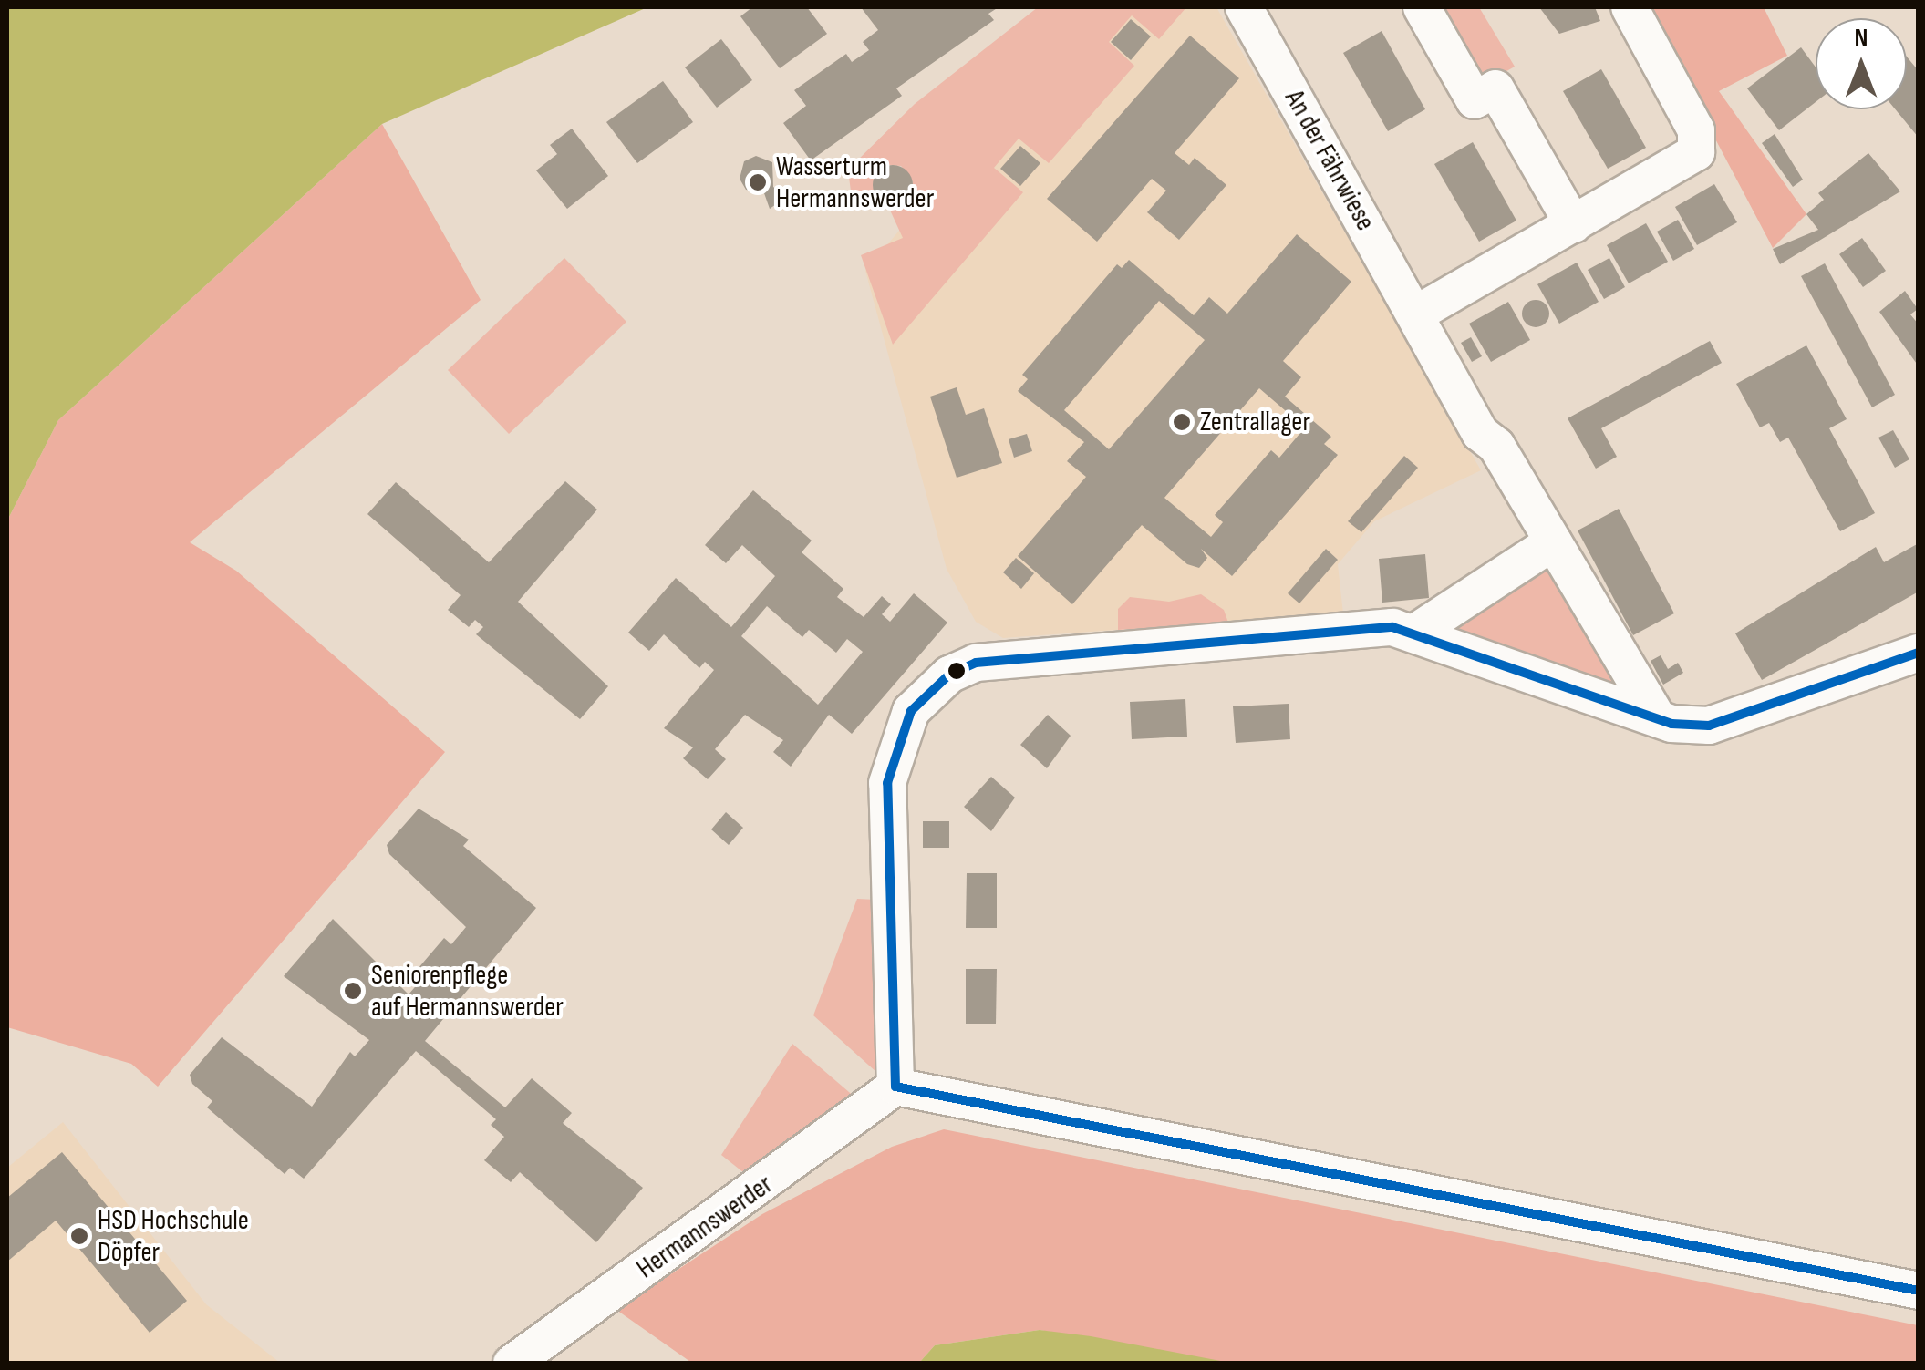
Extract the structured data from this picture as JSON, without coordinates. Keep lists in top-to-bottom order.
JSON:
{
  "streets": {
    "street": ["An der Fährwiese", "Hermannswerder"]
  },
  "places": [
    "Wasserturm Hermannswerder",
    "Zentrallager",
    "Seniorenpflege auf Hermannswerder",
    "HSD Hochschule Döpfer"
  ],
  "north": "top"
}
